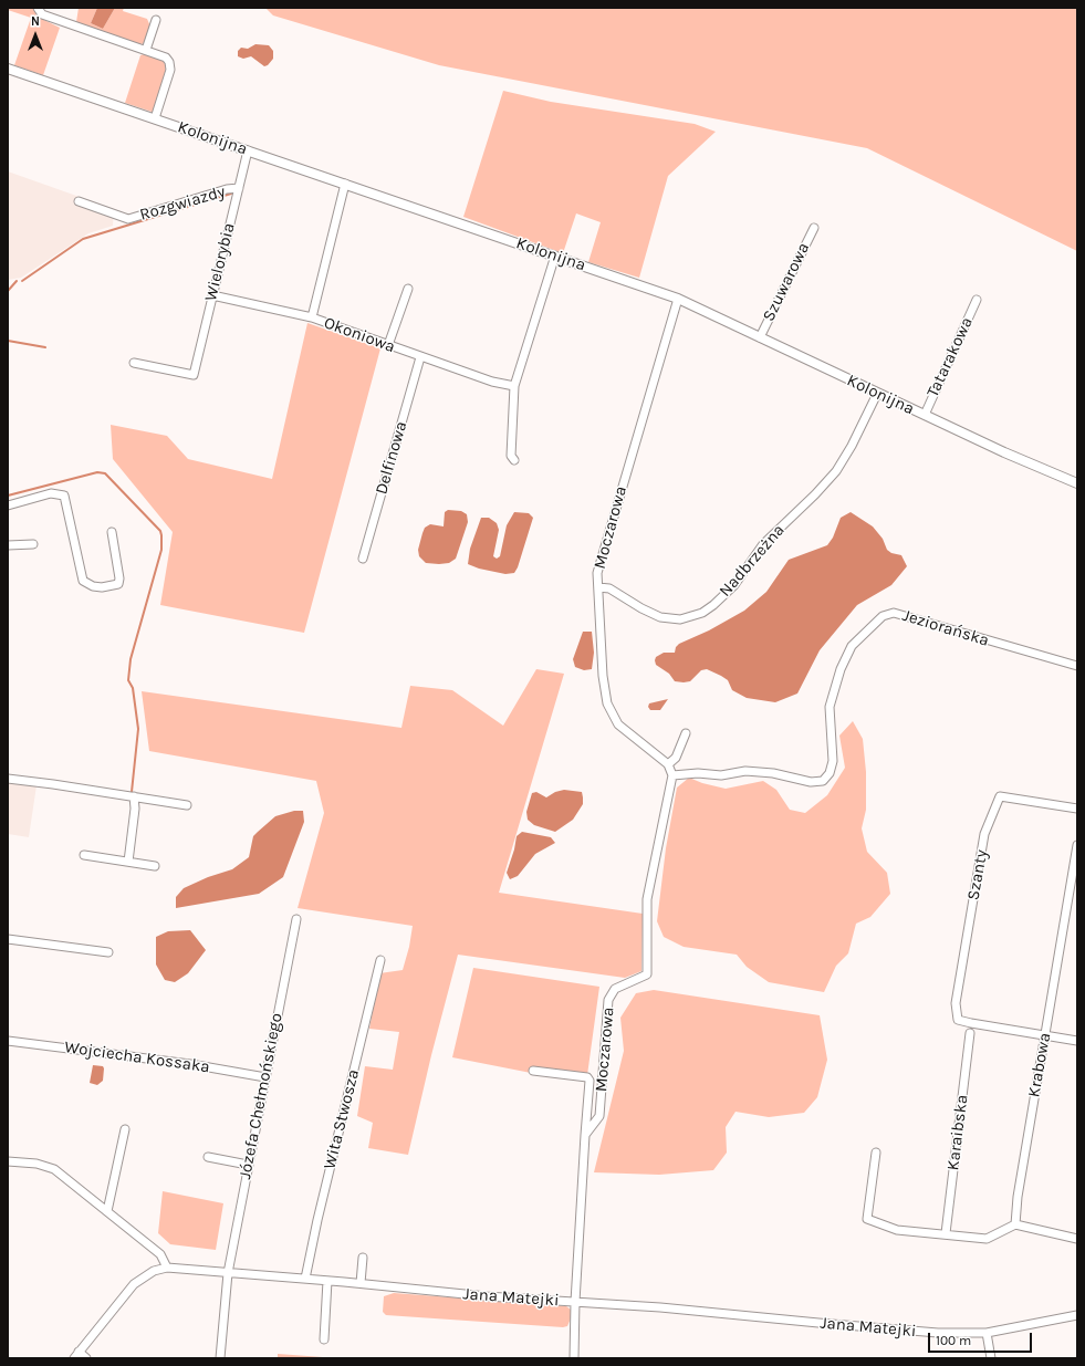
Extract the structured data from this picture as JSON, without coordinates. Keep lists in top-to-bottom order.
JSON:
{
  "streets": {
    "street": [
      "Kolonijna",
      "Rozgwiazdy",
      "Wielorybia",
      "Szuwarowa",
      "Okoniowa",
      "Tatarakowa",
      "Delfinowa",
      "Moczarowa",
      "Nadbrzeżna",
      "Jeziorańska",
      "Szanty",
      "Wojciecha Kossaka",
      "Krabowa",
      "Józefa Chełmońskiego",
      "Wita Stwosza",
      "Karaibska",
      "Jana Matejki"
    ]
  },
  "crossings": [
    ["Kolonijna", "Wielorybia"],
    ["Kolonijna", "Szuwarowa"],
    ["Kolonijna", "Okoniowa"],
    ["Kolonijna", "Tatarakowa"],
    ["Kolonijna", "Moczarowa"],
    ["Kolonijna", "Nadbrzeżna"],
    ["Rozgwiazdy", "Wielorybia"],
    ["Okoniowa", "Delfinowa"],
    ["Moczarowa", "Nadbrzeżna"],
    ["Moczarowa", "Jeziorańska"],
    ["Szanty", "Krabowa"],
    ["Wojciecha Kossaka", "Józefa Chełmońskiego"],
    ["Józefa Chełmońskiego", "Jana Matejki"],
    ["Wita Stwosza", "Jana Matejki"]
  ],
  "scale_bar": "100 m",
  "north": "top"
}
